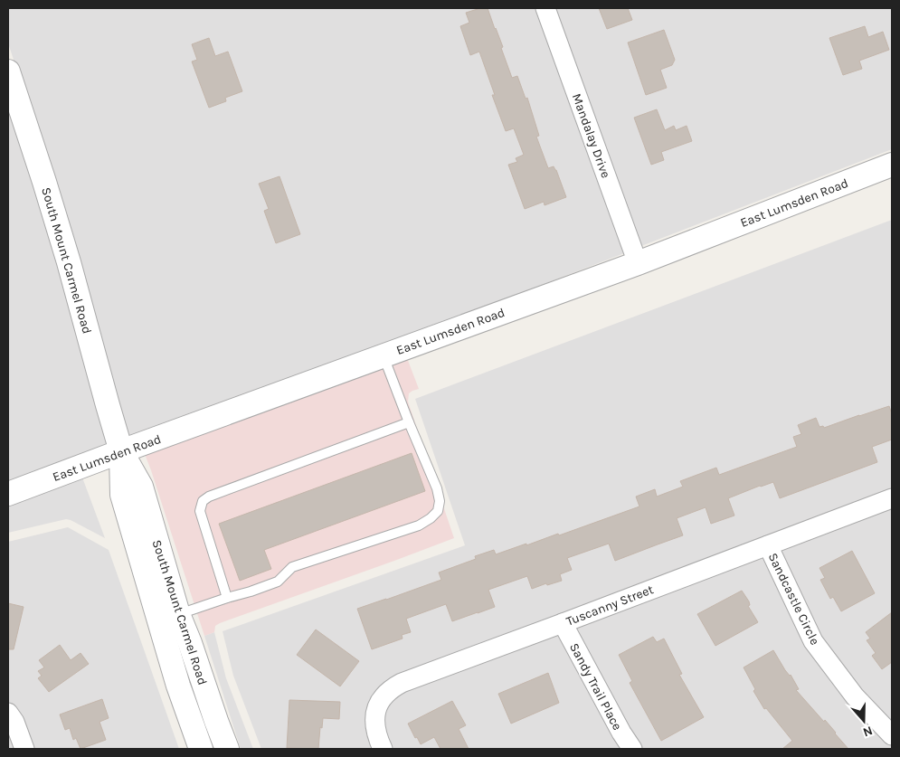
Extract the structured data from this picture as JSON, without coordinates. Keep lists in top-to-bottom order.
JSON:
{
  "streets": {
    "street": [
      "Mandalay Drive",
      "East Lumsden Road",
      "South Mount Carmel Road",
      "Sandcastle Circle",
      "Tuscanny Street",
      "Sandy Trail Place"
    ]
  },
  "crossings": [
    ["Mandalay Drive", "East Lumsden Road"],
    ["East Lumsden Road", "South Mount Carmel Road"],
    ["Sandcastle Circle", "Tuscanny Street"],
    ["Tuscanny Street", "Sandy Trail Place"]
  ],
  "north": "bottom"
}
